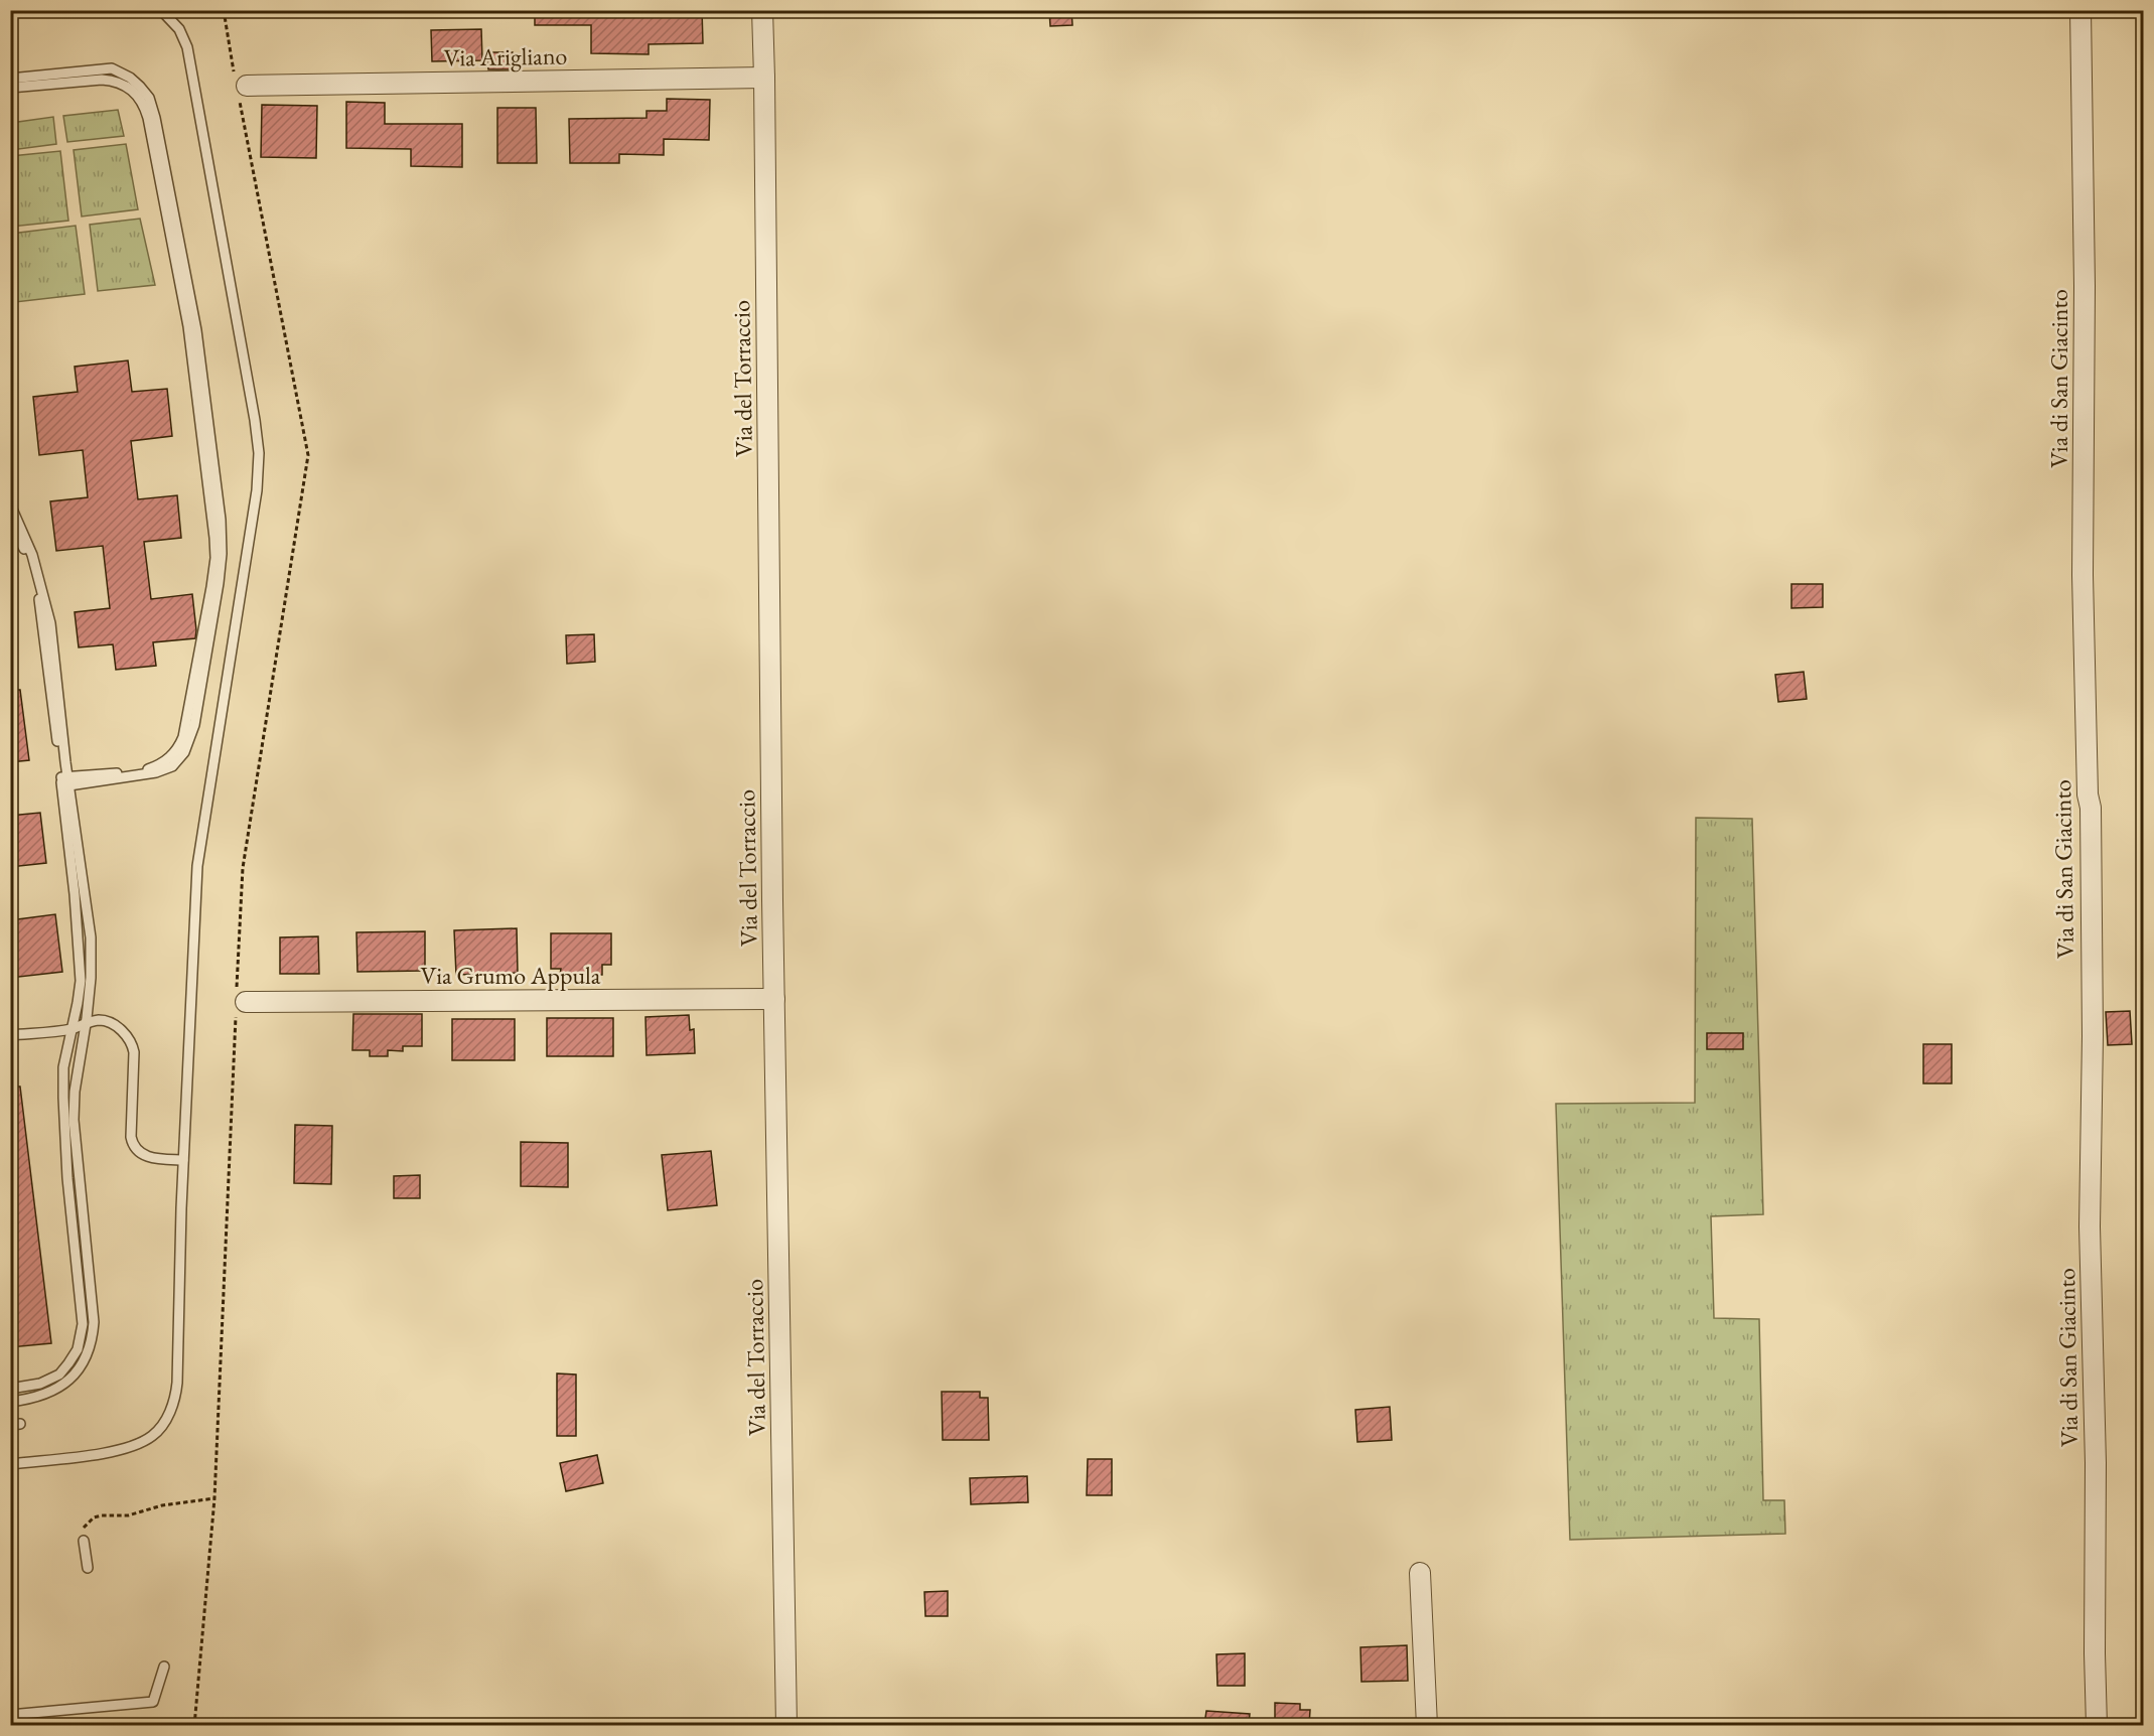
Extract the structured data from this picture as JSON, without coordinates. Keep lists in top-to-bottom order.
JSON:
{
  "streets": {
    "street": [
      "Via Arigliano",
      "Via del Torraccio",
      "Via di San Giacinto",
      "Via Grumo Appula"
    ]
  },
  "crossings": [
    ["Via Arigliano", "Via del Torraccio"],
    ["Via del Torraccio", "Via Grumo Appula"]
  ]
}
